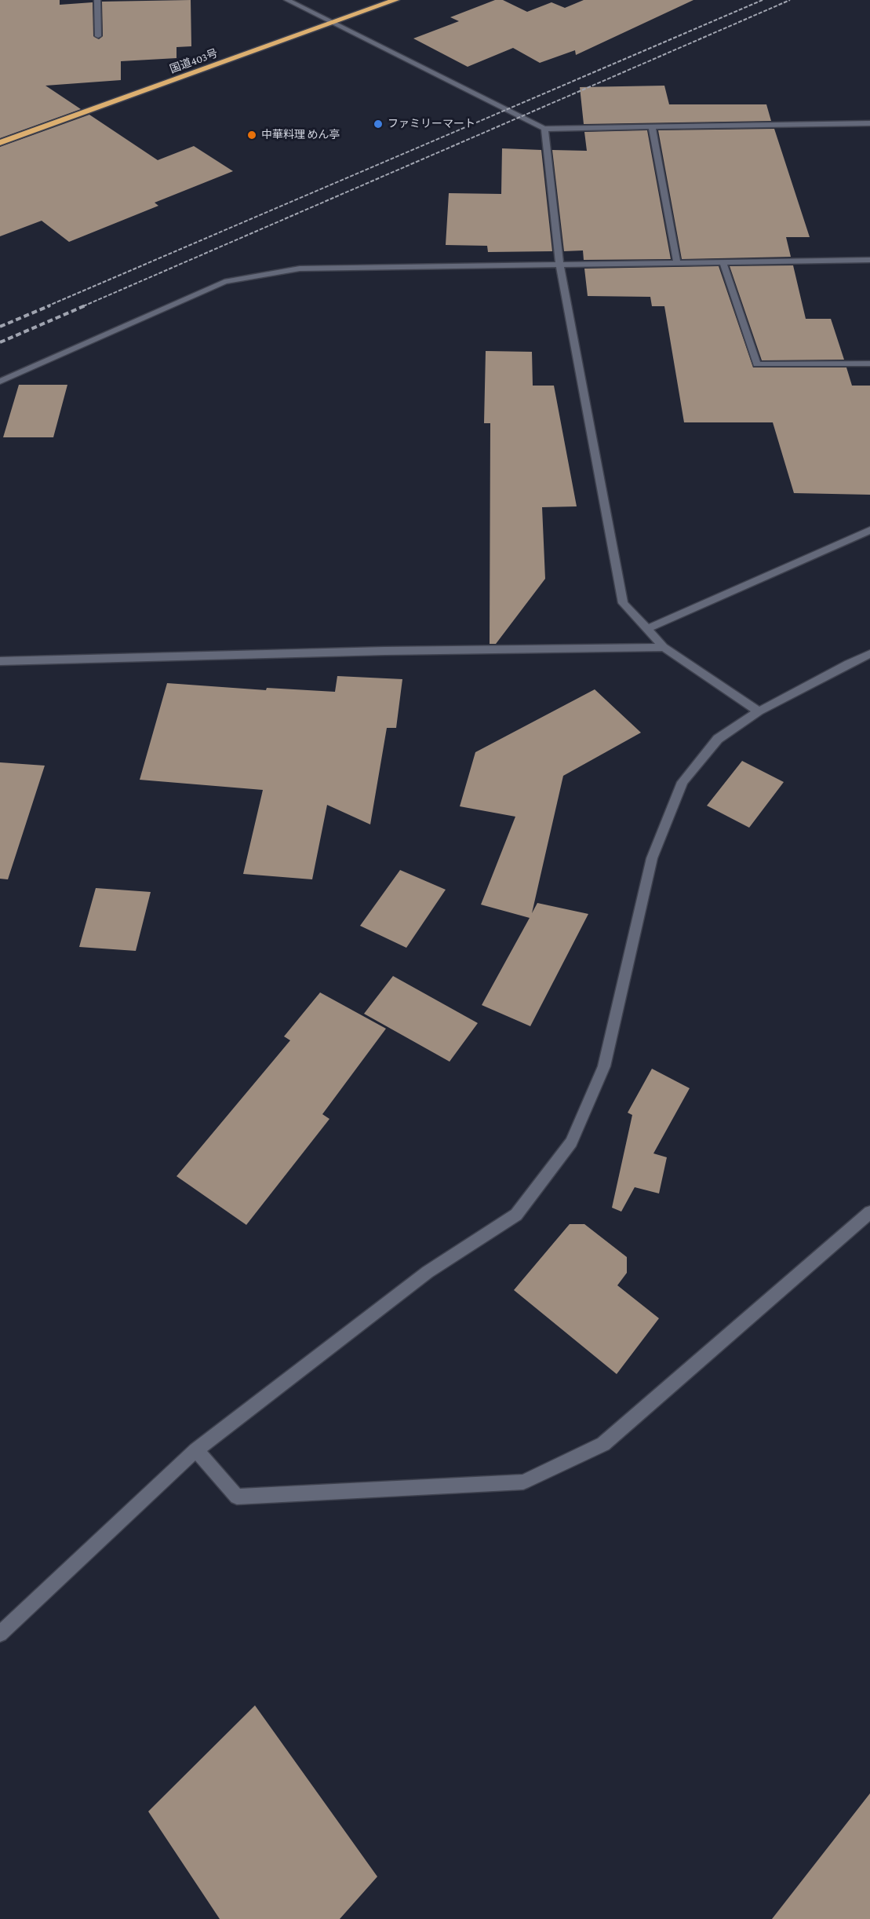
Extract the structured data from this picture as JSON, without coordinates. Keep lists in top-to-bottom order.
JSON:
{
  "streets": {
    "highway": ["国道403号"]
  },
  "places": ["ファミリーマート", "中華料理 めん亭"]
}
